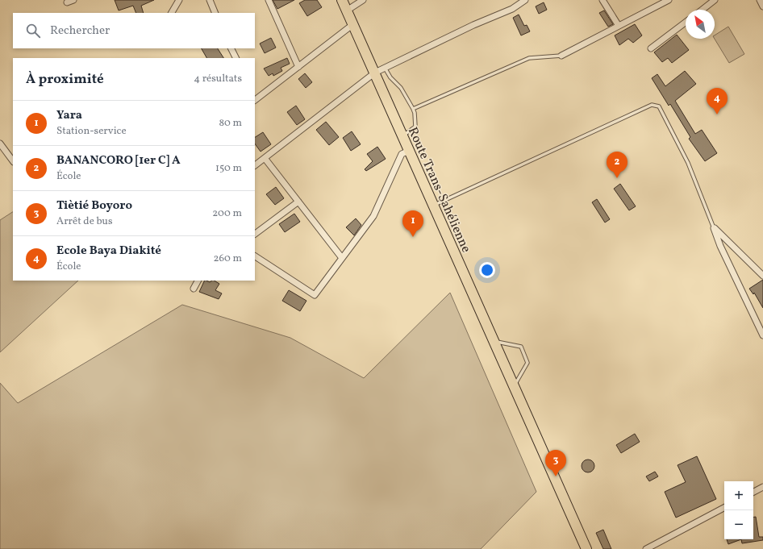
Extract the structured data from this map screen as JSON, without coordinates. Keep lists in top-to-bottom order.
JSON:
{
  "streets": {
    "highway": ["Route Trans-Sahélienne"]
  },
  "north": "top left",
  "page": {
    "search": "Rechercher",
    "heading": ["À proximité", "4 résultats"],
    "pins": [
      "4",
      "2",
      "1",
      "3"
    ],
    "list": [
      {
        "mark": "1",
        "name": "Yara",
        "note": "Station-service",
        "value": "80 m"
      },
      {
        "mark": "2",
        "name": "BANANCORO [1er C] A",
        "note": "École",
        "value": "150 m"
      },
      {
        "mark": "3",
        "name": "Tiètié Boyoro",
        "note": "Arrêt de bus",
        "value": "200 m"
      },
      {
        "mark": "4",
        "name": "Ecole Baya Diakité",
        "note": "École",
        "value": "260 m"
      }
    ],
    "map_buttons": ["+", "−"]
  }
}
